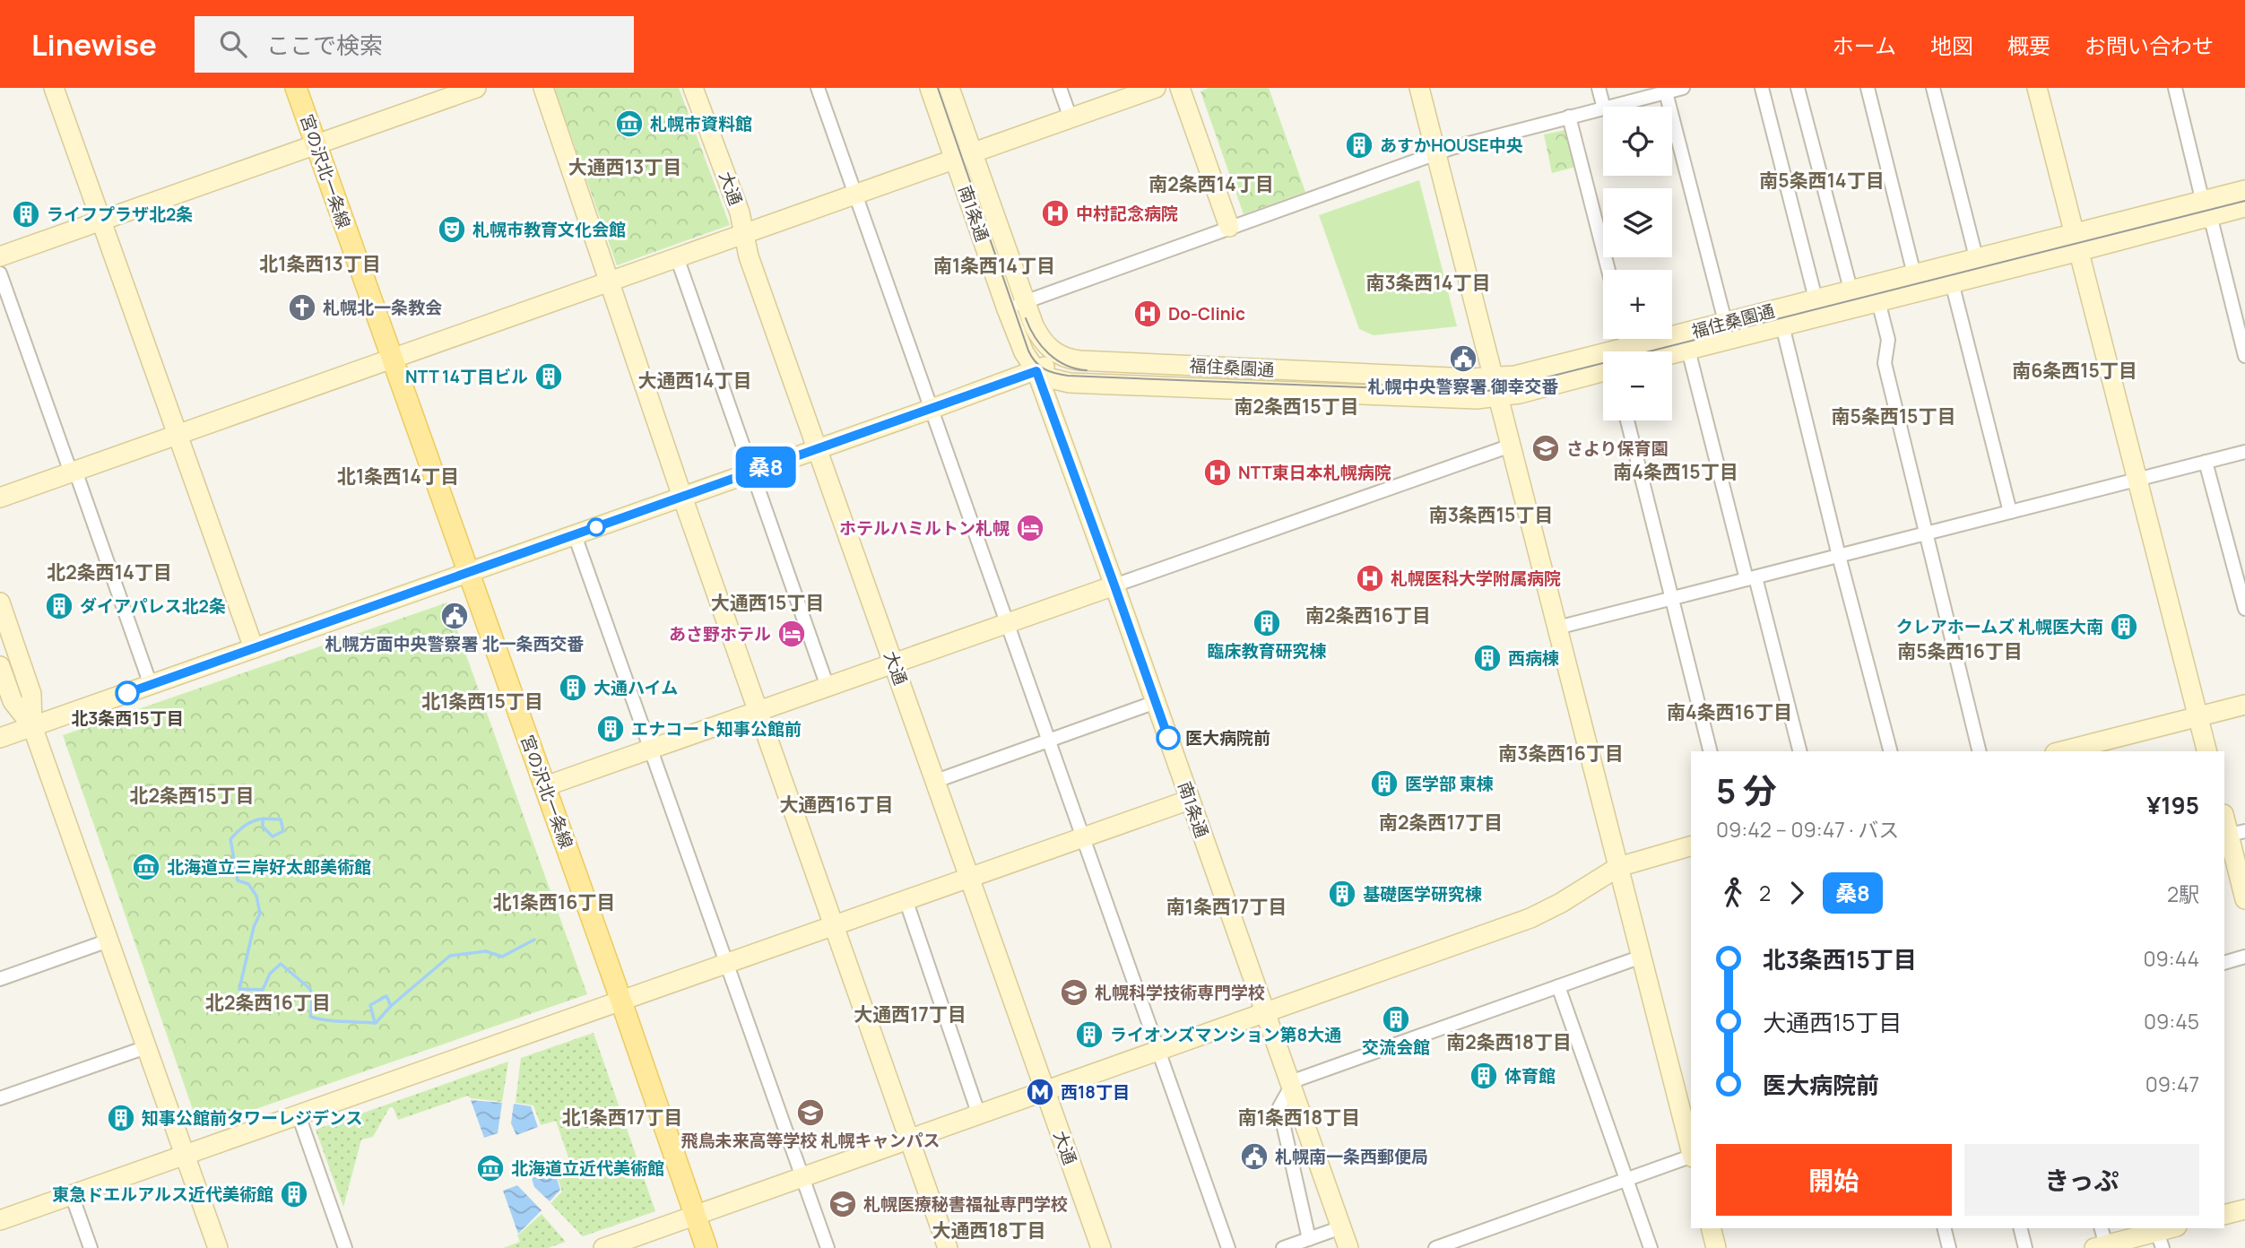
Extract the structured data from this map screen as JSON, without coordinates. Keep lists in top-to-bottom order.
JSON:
{
  "streets": {
    "main road": ["宮の沢北一条線"],
    "street": ["大通", "南1条通", "福住桑園通"]
  },
  "crossings": [
    ["南1条通", "福住桑園通"]
  ],
  "districts": [
    "大通西13丁目",
    "南5条西14丁目",
    "南2条西14丁目",
    "北1条西13丁目",
    "南1条西14丁目",
    "南3条西14丁目",
    "南6条西15丁目",
    "大通西14丁目",
    "南2条西15丁目",
    "南5条西15丁目",
    "南4条西15丁目",
    "北1条西14丁目",
    "南3条西15丁目",
    "北2条西14丁目",
    "大通西15丁目",
    "南2条西16丁目",
    "南5条西16丁目",
    "北1条西15丁目",
    "南4条西16丁目",
    "南3条西16丁目",
    "北2条西15丁目",
    "大通西16丁目",
    "南2条西17丁目",
    "北1条西16丁目",
    "南1条西17丁目",
    "北2条西16丁目",
    "大通西17丁目",
    "南2条西18丁目",
    "北1条西17丁目",
    "南1条西18丁目",
    "大通西18丁目"
  ],
  "places": {
    "museum": ["札幌市資料館", "北海道立三岸好太郎美術館", "北海道立近代美術館"],
    "building": [
      "あすかHOUSE中央",
      "ライフプラザ北2条",
      "NTT 14丁目ビル",
      "ダイアパレス北2条",
      "臨床教育研究棟",
      "クレアホームズ 札幌医大南",
      "西病棟",
      "大通ハイム",
      "エナコート知事公館前",
      "医学部 東棟",
      "基礎医学研究棟",
      "交流会館",
      "ライオンズマンション第8大通",
      "体育館",
      "知事公館前タワーレジデンス",
      "東急ドエルアルス近代美術館"
    ],
    "hospital": [
      "中村記念病院",
      "Do-Clinic",
      "NTT東日本札幌病院",
      "札幌医科大学附属病院"
    ],
    "theatre": ["札幌市教育文化会館"],
    "church": ["札幌北一条教会"],
    "public building": ["札幌中央警察署 御幸交番", "札幌方面中央警察署 北一条西交番", "札幌南一条西郵便局"],
    "school or university": [
      "さより保育園",
      "札幌科学技術専門学校",
      "飛鳥未来高等学校 札幌キャンパス",
      "札幌医療秘書福祉専門学校"
    ],
    "hotel": ["ホテルハミルトン札幌", "あさ野ホテル"],
    "other": ["北3条西15丁目", "医大病院前"],
    "metro station": ["西18丁目"]
  },
  "lines": ["bus line 桑8"],
  "page": {
    "header": "Linewise",
    "search": "ここで検索",
    "nav": [
      "ホーム",
      "地図",
      "概要",
      "お問い合わせ"
    ],
    "on_map": "桑8",
    "map_buttons": ["+", "−"],
    "heading": ["5 分", "09:42 – 09:47 · バス", "¥195"],
    "legs": ["2", "桑8", "2駅"],
    "list": [
      {
        "name": "北3条西15丁目",
        "value": "09:44"
      },
      {
        "name": "大通西15丁目",
        "value": "09:45"
      },
      {
        "name": "医大病院前",
        "value": "09:47"
      }
    ],
    "buttons": ["開始", "きっぷ"]
  }
}
